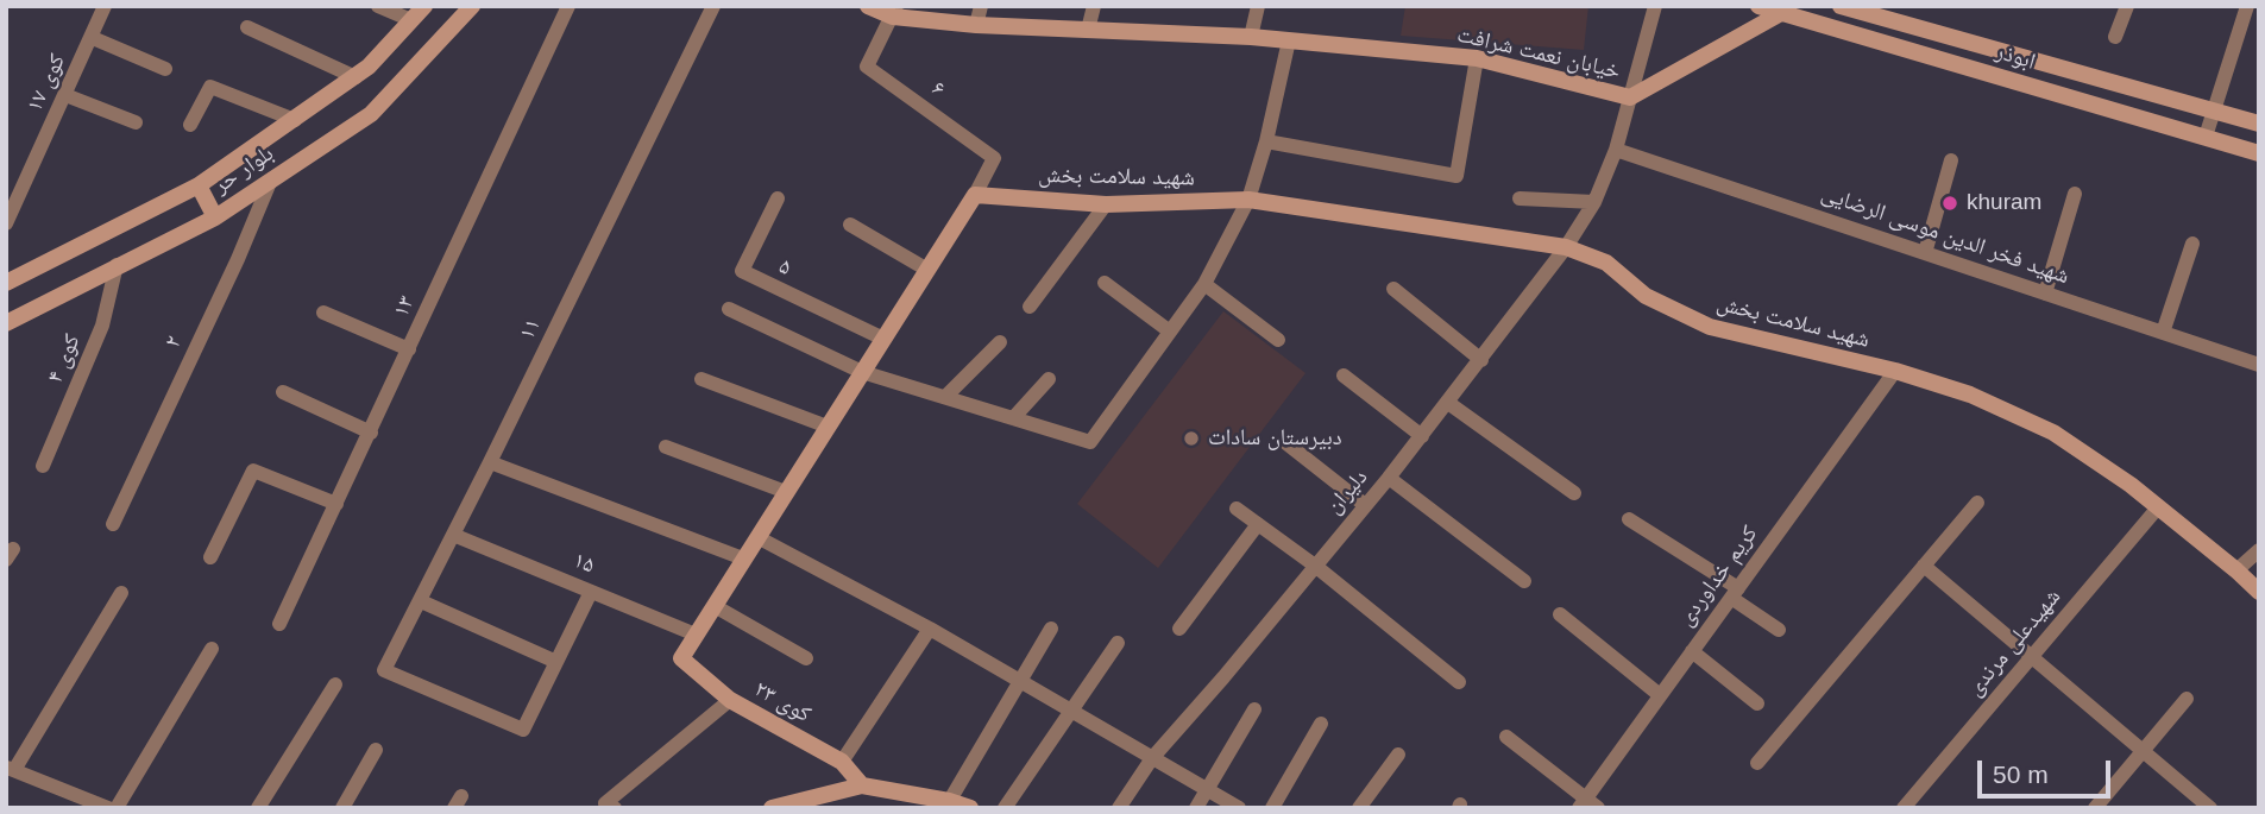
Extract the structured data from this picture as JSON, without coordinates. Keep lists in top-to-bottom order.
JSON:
{
  "streets": {
    "street": [
      "خیابان نعمت شرافت",
      "ابوذر",
      "کوی ۱۷",
      "۶",
      "بلوار حر",
      "شهید سلامت بخش",
      "شهید فخر الدین موسی الرضایی",
      "۵",
      "۱۳",
      "۱۱",
      "۲",
      "کوی ۴",
      "دلیران",
      "۱۵",
      "کریم خداوردی",
      "شهیدعلی مرندی",
      "کوی ۲۳"
    ]
  },
  "crossings": [
    ["خیابان نعمت شرافت", "ابوذر"],
    ["خیابان نعمت شرافت", "۶"],
    ["خیابان نعمت شرافت", "دلیران"],
    ["۶", "شهید سلامت بخش"],
    ["بلوار حر", "۲"],
    ["بلوار حر", "کوی ۴"],
    ["شهید سلامت بخش", "دلیران"],
    ["شهید سلامت بخش", "کریم خداوردی"],
    ["شهید سلامت بخش", "شهیدعلی مرندی"],
    ["شهید فخر الدین موسی الرضایی", "دلیران"],
    ["۱۱", "۱۵"],
    ["۱۵", "کوی ۲۳"]
  ],
  "places": ["khuram", "دبیرستان سادات"],
  "scale_bar": "50 m"
}
